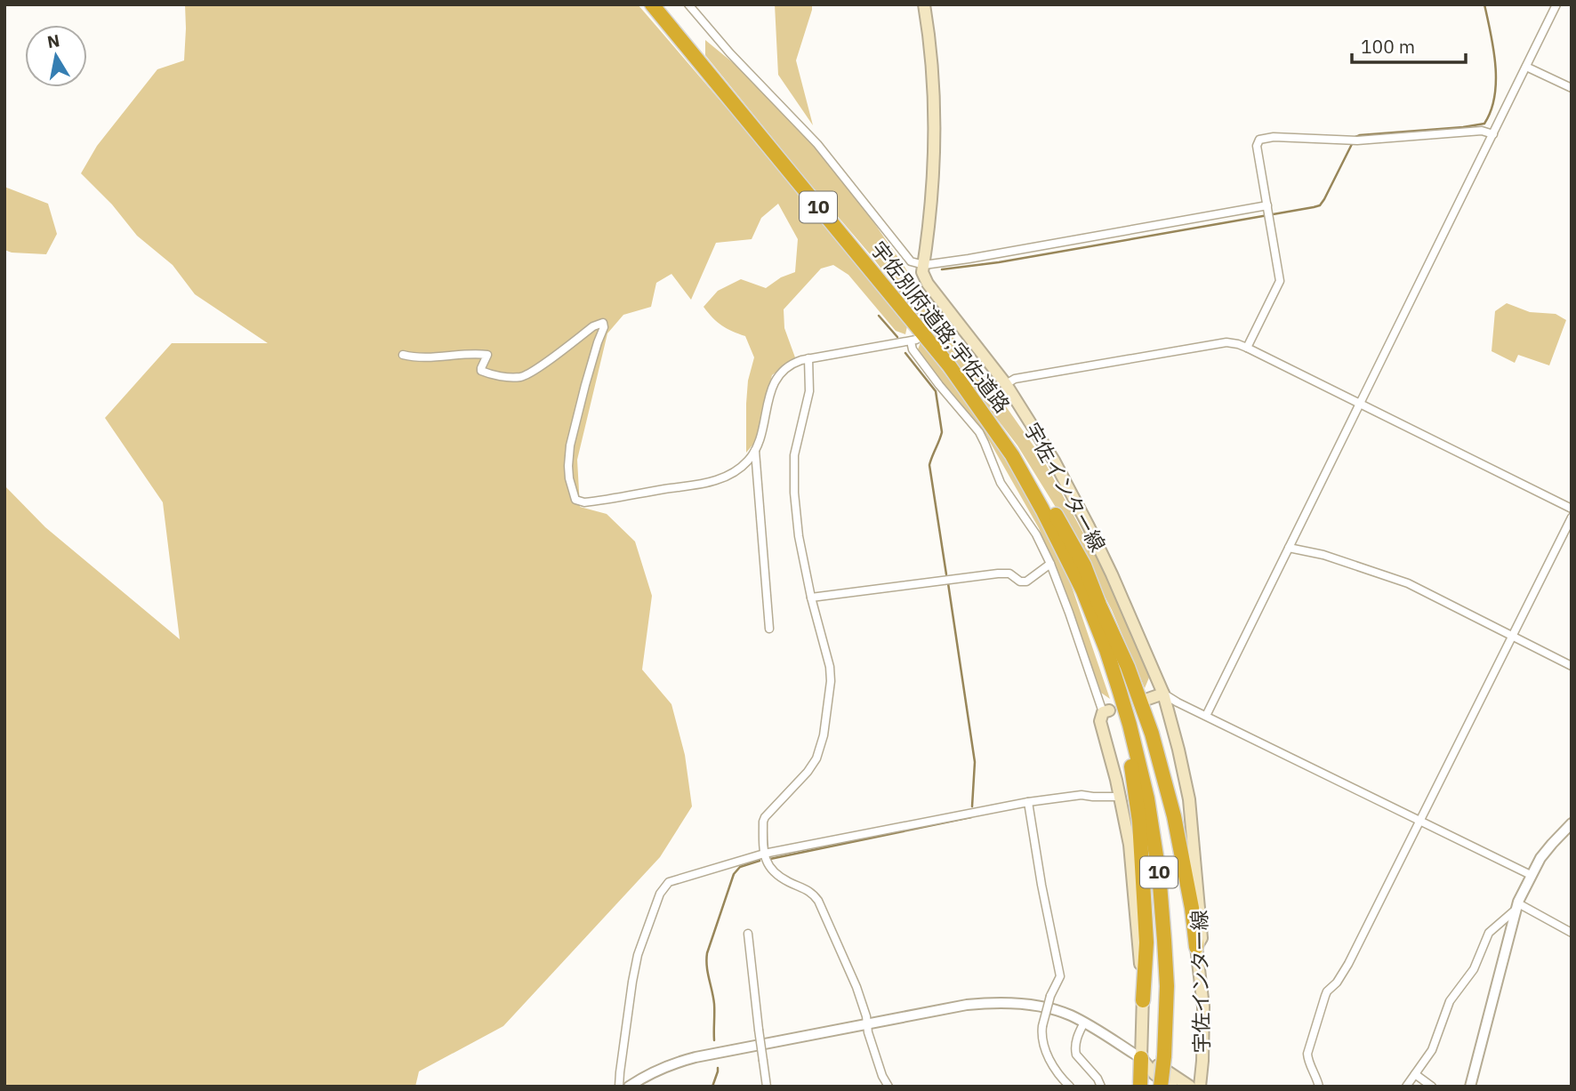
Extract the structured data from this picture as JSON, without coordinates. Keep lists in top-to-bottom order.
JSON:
{
  "streets": {
    "highway": ["10", "宇佐別府道路;宇佐道路"],
    "main road": ["宇佐インター線"]
  },
  "scale_bar": "100 m",
  "north": "top"
}
